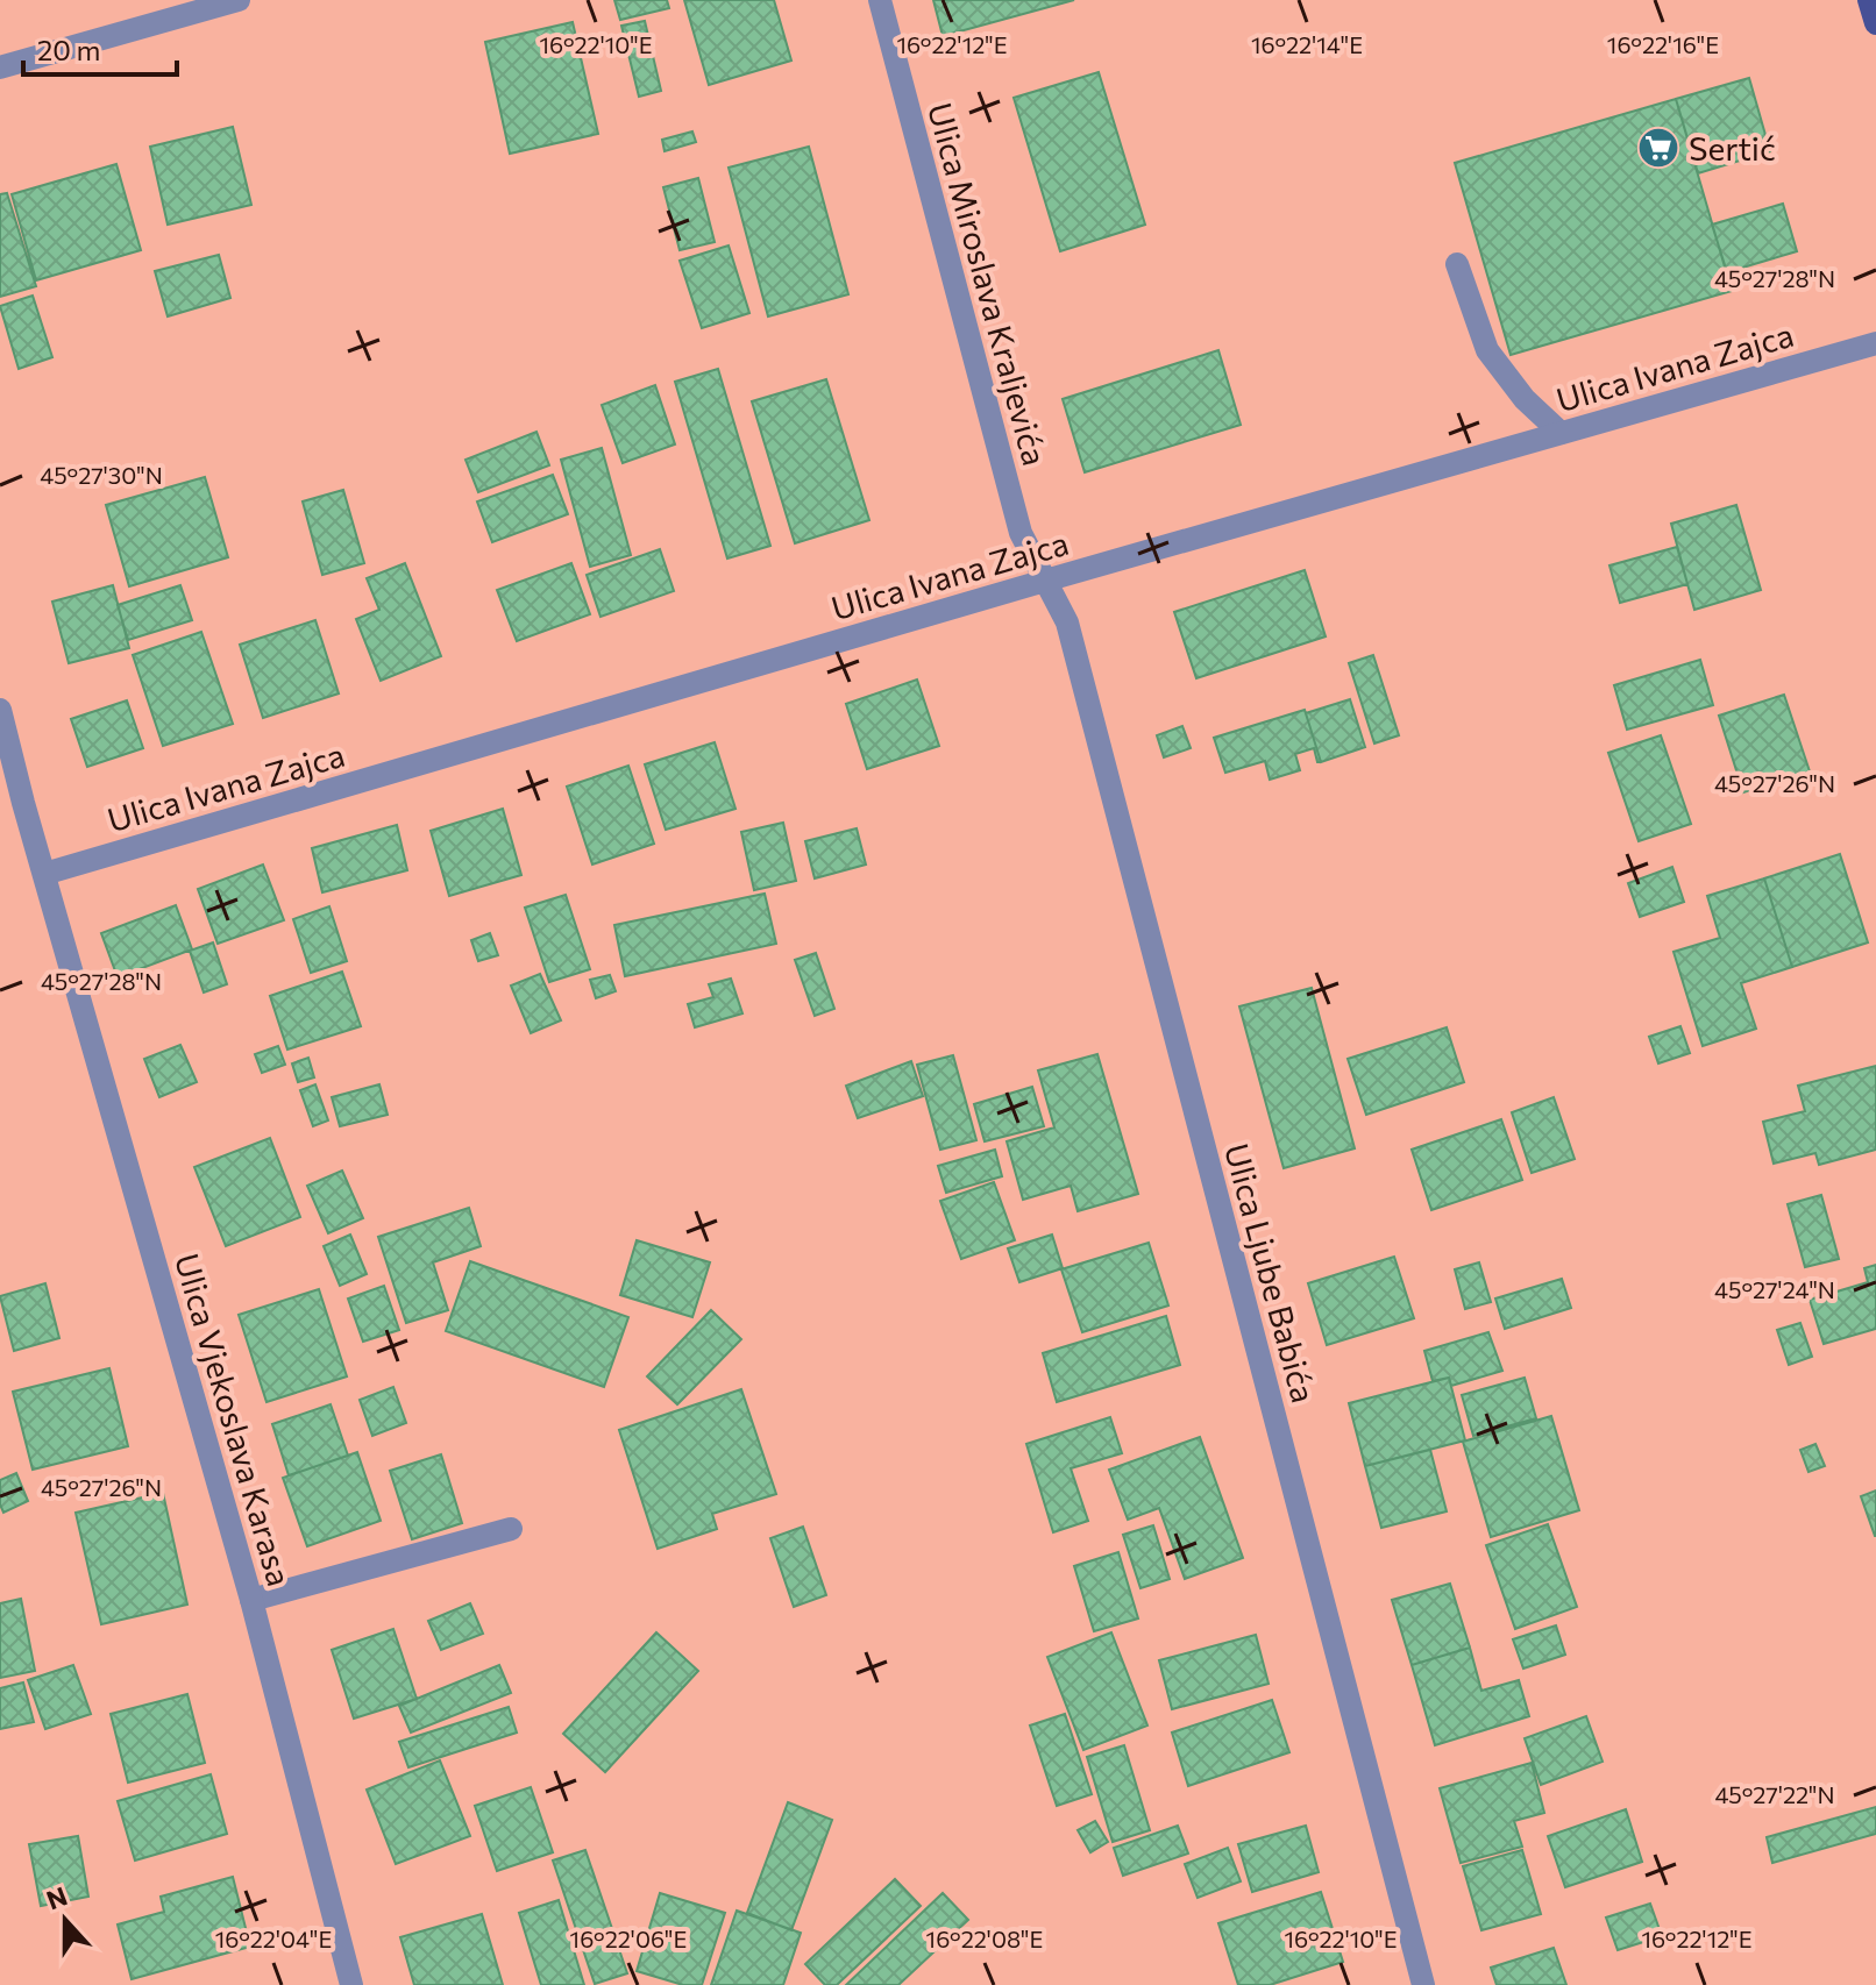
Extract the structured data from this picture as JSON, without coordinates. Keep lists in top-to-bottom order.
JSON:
{
  "streets": {
    "street": [
      "Ulica Miroslava Kraljevića",
      "Ulica Ivana Zajca",
      "Ulica Ljube Babića",
      "Ulica Vjekoslava Karasa"
    ]
  },
  "crossings": [
    ["Ulica Miroslava Kraljevića", "Ulica Ivana Zajca"],
    ["Ulica Miroslava Kraljevića", "Ulica Ljube Babića"],
    ["Ulica Ivana Zajca", "Ulica Ljube Babića"],
    ["Ulica Ivana Zajca", "Ulica Vjekoslava Karasa"]
  ],
  "places": {
    "supermarket": ["Sertić"]
  },
  "scale_bar": "20 m",
  "north": "top",
  "coordinates": [
    "16°22'10\"E",
    "16°22'12\"E",
    "16°22'14\"E",
    "16°22'16\"E",
    "45°27'28\"N",
    "45°27'30\"N",
    "45°27'26\"N",
    "45°27'24\"N",
    "45°27'22\"N",
    "16°22'04\"E",
    "16°22'06\"E",
    "16°22'08\"E"
  ]
}
